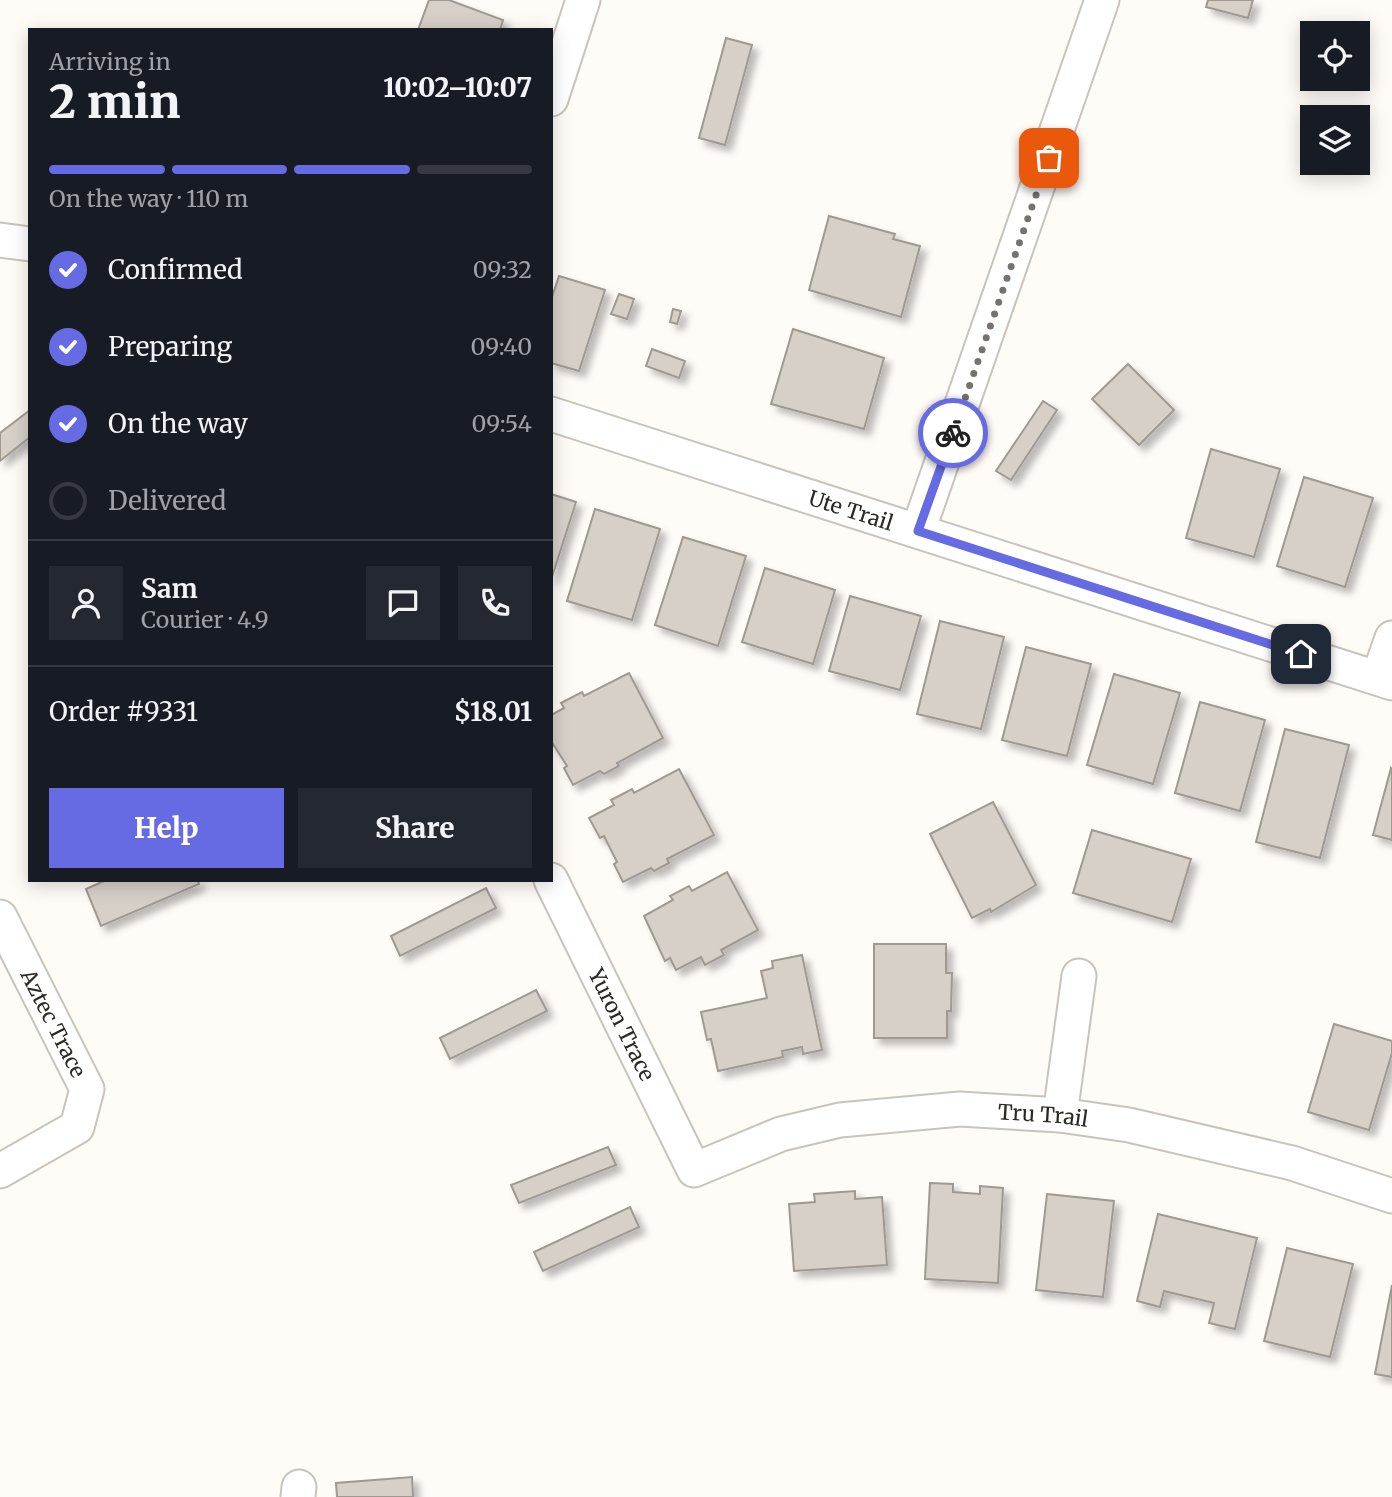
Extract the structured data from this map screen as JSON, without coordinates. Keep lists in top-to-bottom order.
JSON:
{
  "streets": {
    "street": [
      "Ute Trail",
      "Aztec Trace",
      "Yuron Trace",
      "Tru Trail"
    ]
  },
  "crossings": [
    ["Yuron Trace", "Tru Trail"]
  ],
  "page": {
    "heading": ["2 min", "Arriving in", "10:02–10:07"],
    "panel": [
      "Sam",
      "Courier · 4.9",
      "Order #9331",
      "$18.01"
    ],
    "bar": "On the way · 110 m",
    "list": [
      ["Confirmed", "09:32"],
      ["Preparing", "09:40"],
      ["On the way", "09:54"],
      "Delivered"
    ],
    "buttons": ["Help", "Share"]
  }
}
